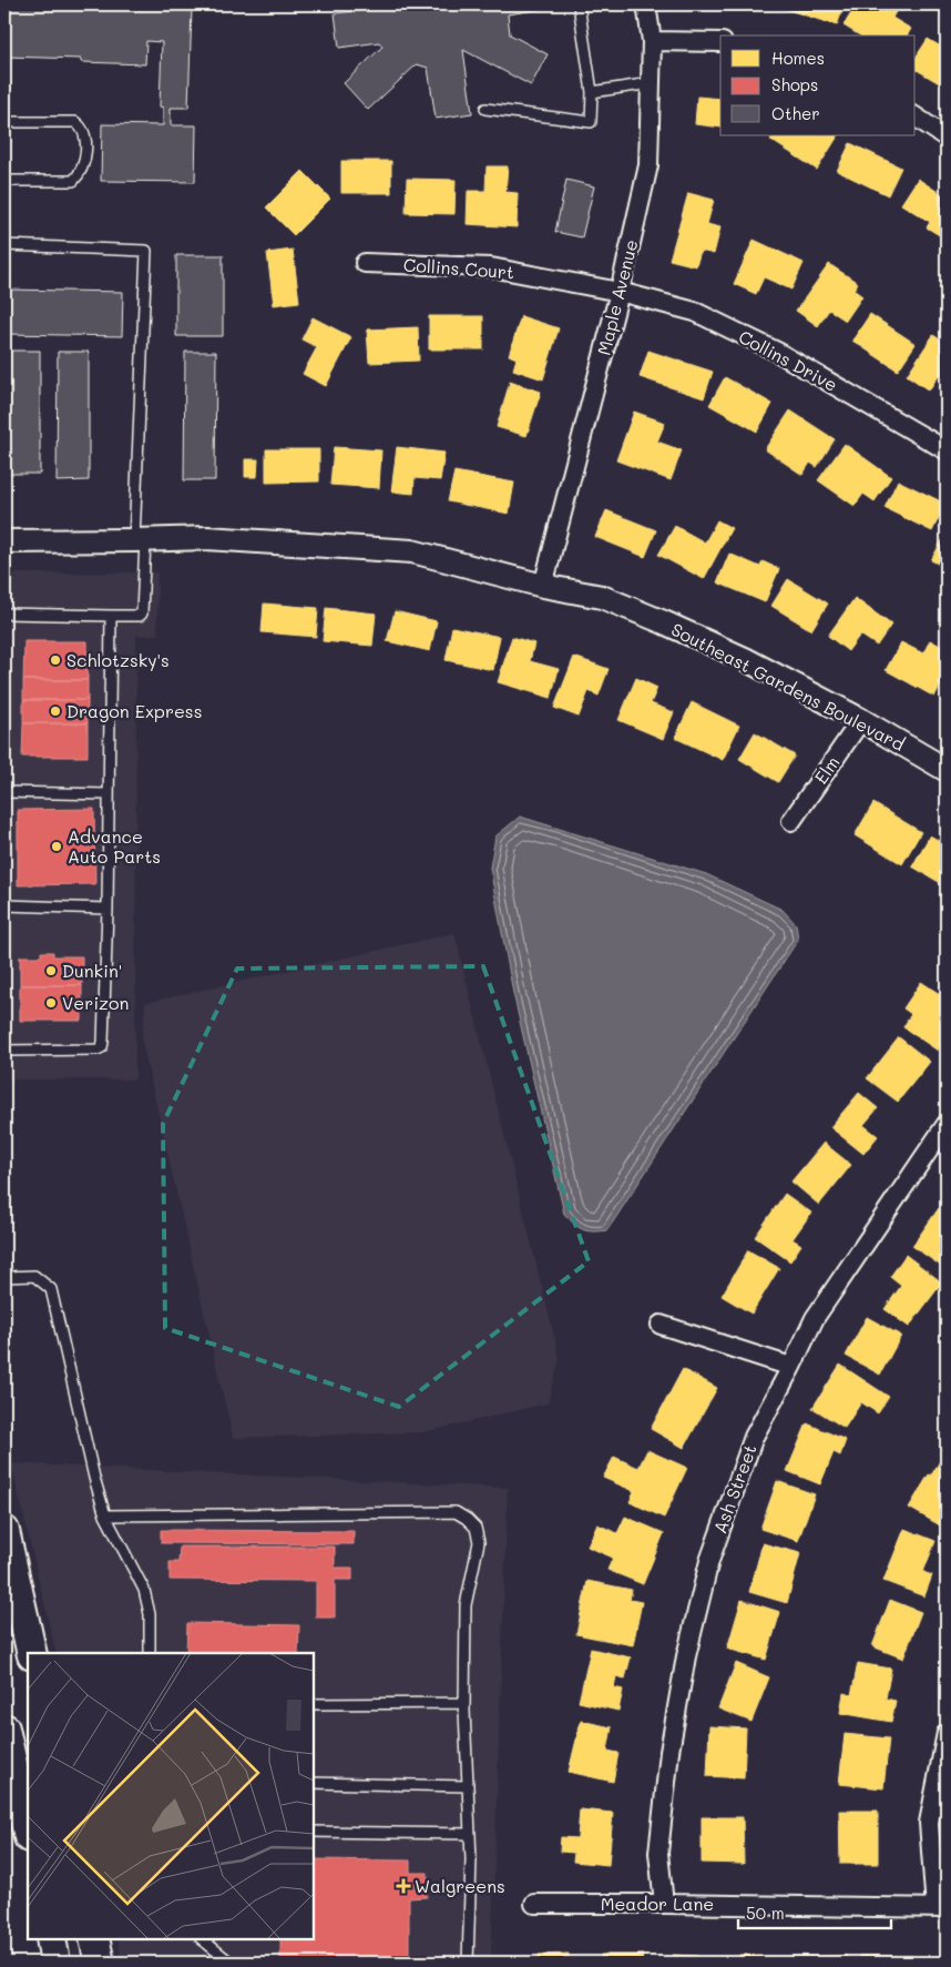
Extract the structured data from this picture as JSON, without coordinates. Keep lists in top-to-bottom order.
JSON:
{
  "streets": {
    "street": [
      "Collins Court",
      "Maple Avenue",
      "Collins Drive",
      "Southeast Gardens Boulevard",
      "Elm",
      "Ash Street",
      "Meador Lane"
    ]
  },
  "crossings": [
    ["Collins Court", "Maple Avenue"],
    ["Collins Court", "Collins Drive"],
    ["Maple Avenue", "Collins Drive"],
    ["Maple Avenue", "Southeast Gardens Boulevard"],
    ["Southeast Gardens Boulevard", "Elm"],
    ["Ash Street", "Meador Lane"]
  ],
  "places": {
    "other": [
      "Schlotzsky's",
      "Dragon Express",
      "Advance Auto Parts",
      "Dunkin'",
      "Verizon"
    ],
    "health": ["Walgreens"]
  },
  "legend": ["Homes", "Shops", "Other"],
  "scale_bar": "50 m"
}
